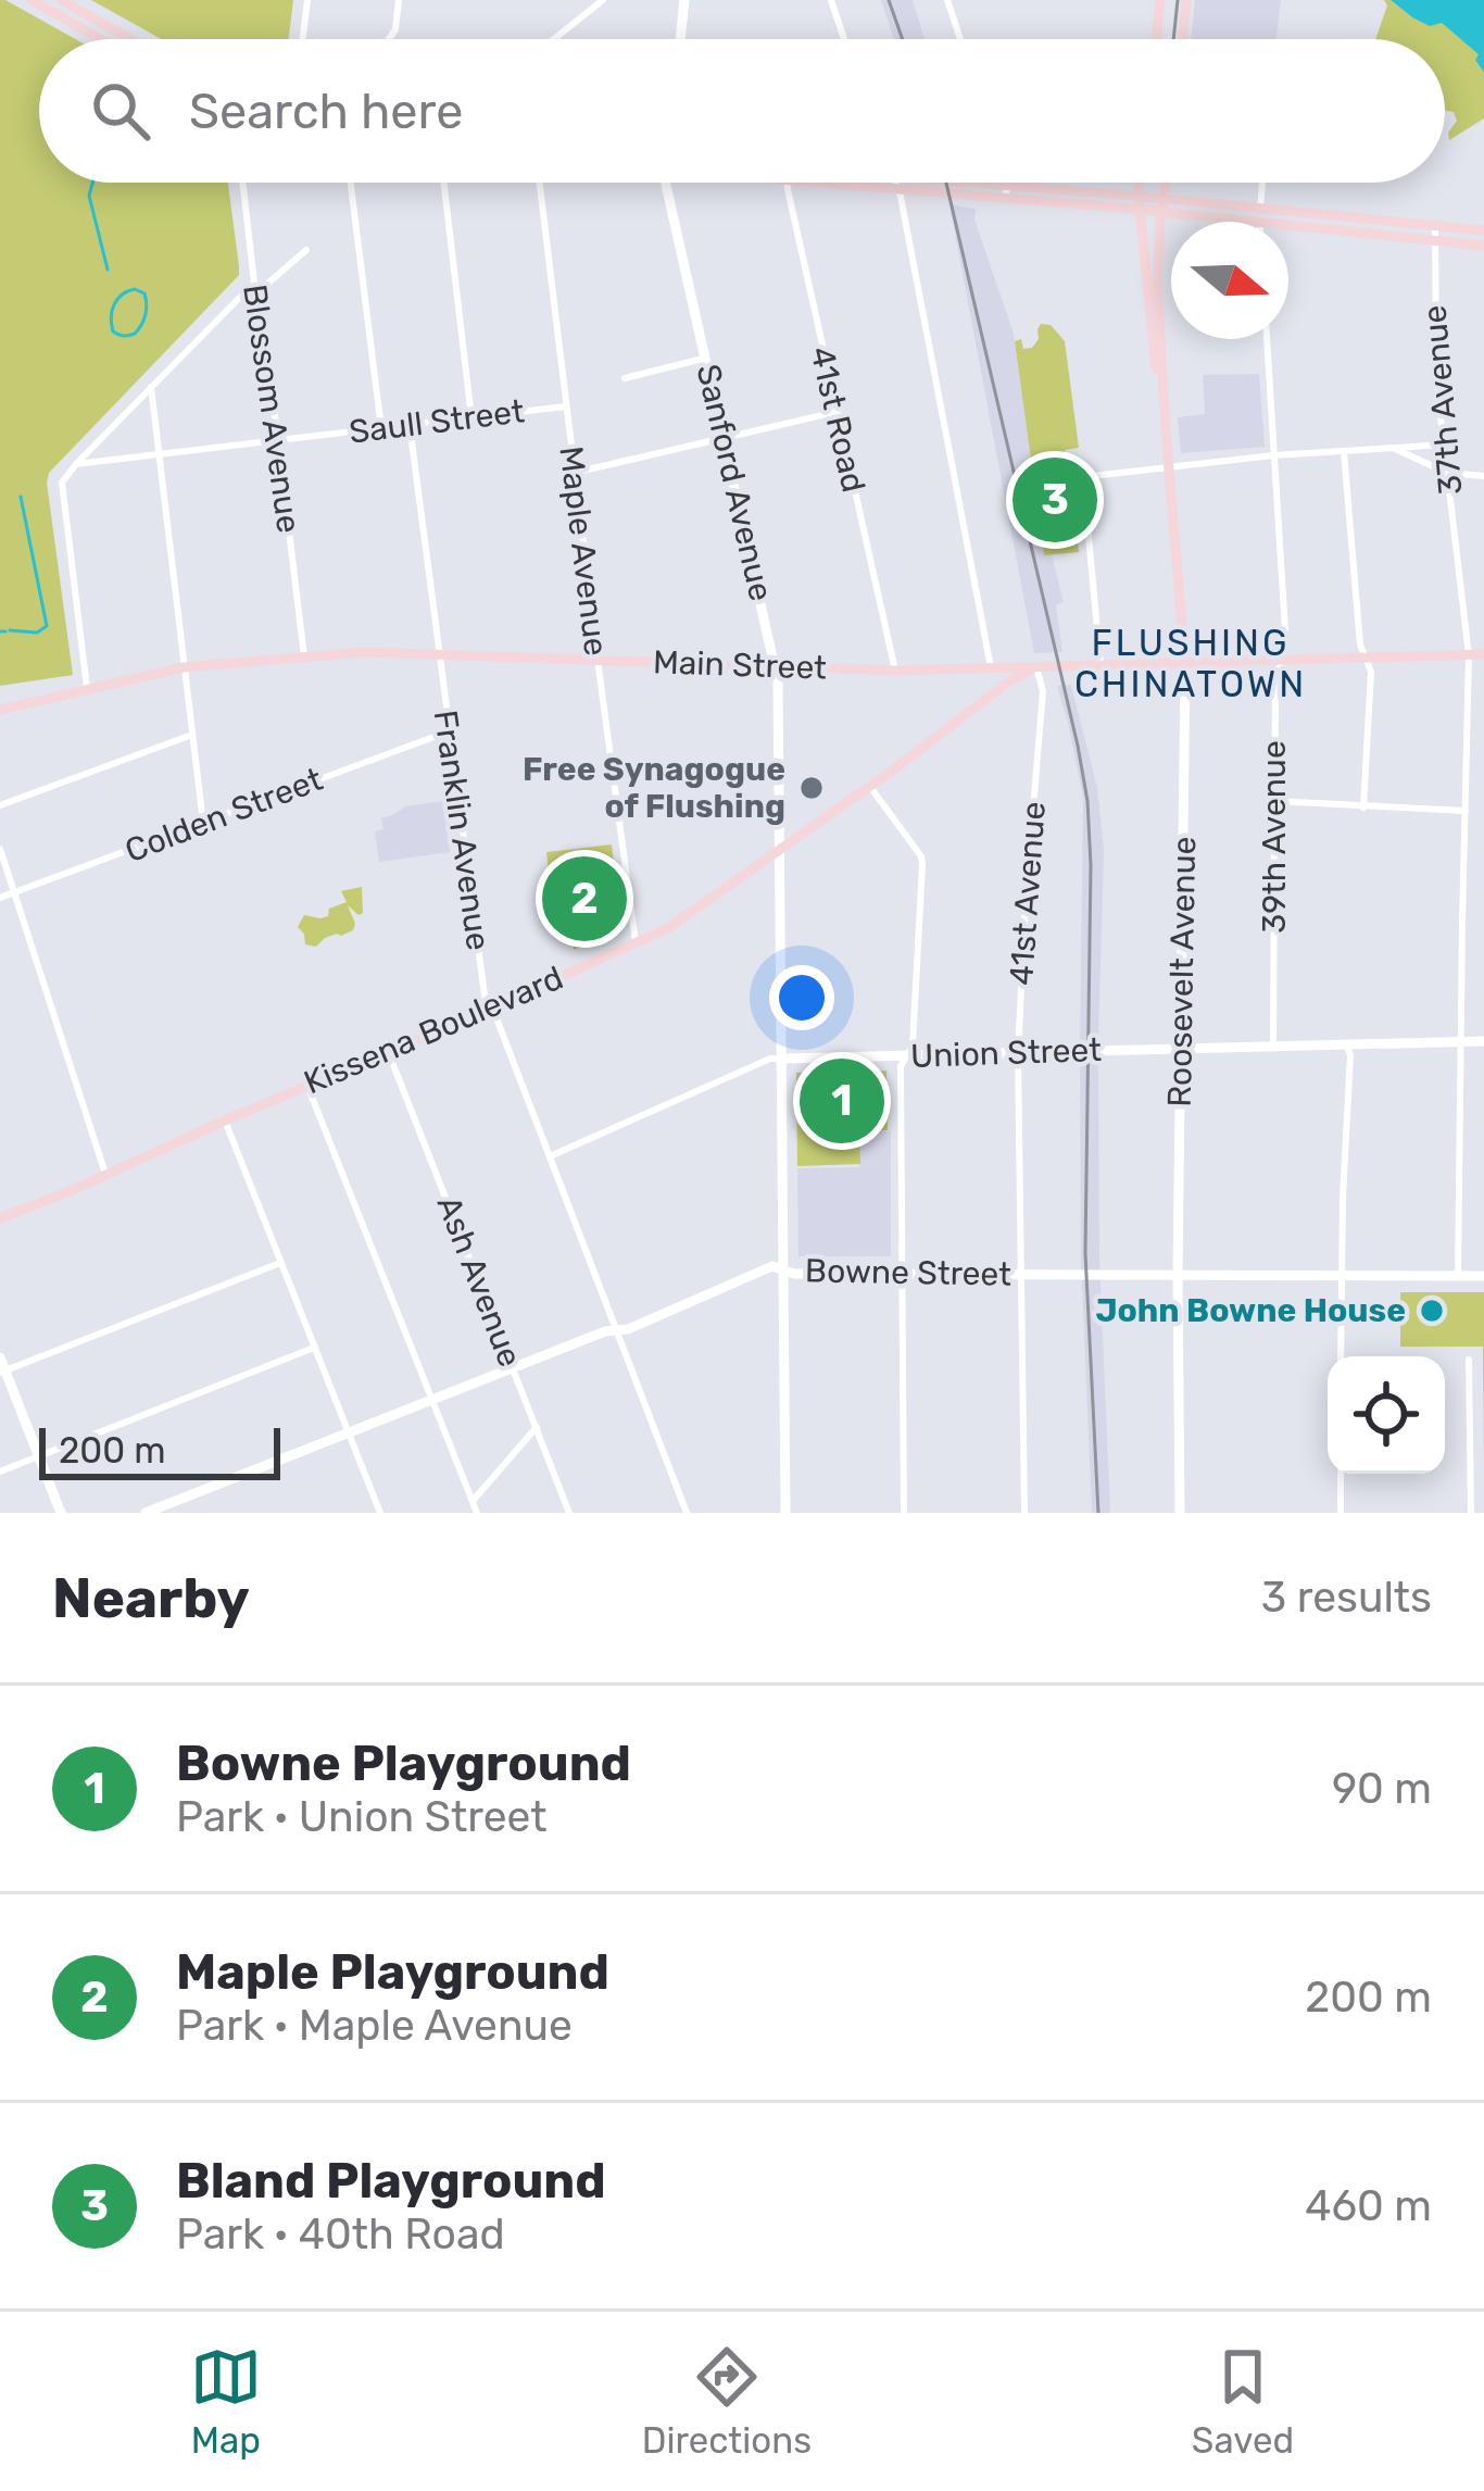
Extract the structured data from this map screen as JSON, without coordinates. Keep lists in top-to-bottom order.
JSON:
{
  "streets": {
    "main road": ["Main Street", "Roosevelt Avenue", "Kissena Boulevard"],
    "street": [
      "37th Avenue",
      "Blossom Avenue",
      "41st Road",
      "Saull Street",
      "Sanford Avenue",
      "Maple Avenue",
      "Colden Street",
      "Franklin Avenue",
      "39th Avenue",
      "41st Avenue",
      "Union Street",
      "Bowne Street",
      "Ash Avenue"
    ]
  },
  "crossings": [
    ["37th Avenue", "Main Street"],
    ["37th Avenue", "Union Street"],
    ["37th Avenue", "Bowne Street"],
    ["Blossom Avenue", "Saull Street"],
    ["Blossom Avenue", "Main Street"],
    ["41st Road", "Main Street"],
    ["Saull Street", "Maple Avenue"],
    ["Saull Street", "Franklin Avenue"],
    ["Sanford Avenue", "Main Street"],
    ["Sanford Avenue", "Kissena Boulevard"],
    ["Sanford Avenue", "Union Street"],
    ["Sanford Avenue", "Bowne Street"],
    ["Maple Avenue", "Main Street"],
    ["Maple Avenue", "Kissena Boulevard"],
    ["Main Street", "Franklin Avenue"],
    ["Main Street", "39th Avenue"],
    ["Main Street", "41st Avenue"],
    ["Main Street", "Roosevelt Avenue"],
    ["Main Street", "Kissena Boulevard"],
    ["Colden Street", "Franklin Avenue"],
    ["Franklin Avenue", "Kissena Boulevard"],
    ["Franklin Avenue", "Union Street"],
    ["Franklin Avenue", "Bowne Street"],
    ["39th Avenue", "Union Street"],
    ["41st Avenue", "Kissena Boulevard"],
    ["41st Avenue", "Union Street"],
    ["41st Avenue", "Bowne Street"],
    ["Roosevelt Avenue", "Union Street"],
    ["Roosevelt Avenue", "Bowne Street"],
    ["Kissena Boulevard", "Ash Avenue"],
    ["Bowne Street", "Ash Avenue"]
  ],
  "districts": ["FLUSHING CHINATOWN"],
  "places": ["Free Synagogue of Flushing", "John Bowne House"],
  "scale_bar": "200 m",
  "north": "right",
  "page": {
    "search": "Search here",
    "pins": ["3", "2", "1"],
    "scale": "200 m",
    "heading": ["Nearby", "3 results"],
    "list": [
      {
        "mark": "1",
        "name": "Bowne Playground",
        "note": "Park · Union Street",
        "value": "90 m"
      },
      {
        "mark": "2",
        "name": "Maple Playground",
        "note": "Park · Maple Avenue",
        "value": "200 m"
      },
      {
        "mark": "3",
        "name": "Bland Playground",
        "note": "Park · 40th Road",
        "value": "460 m"
      }
    ],
    "nav": ["Map", "Directions", "Saved"]
  }
}
